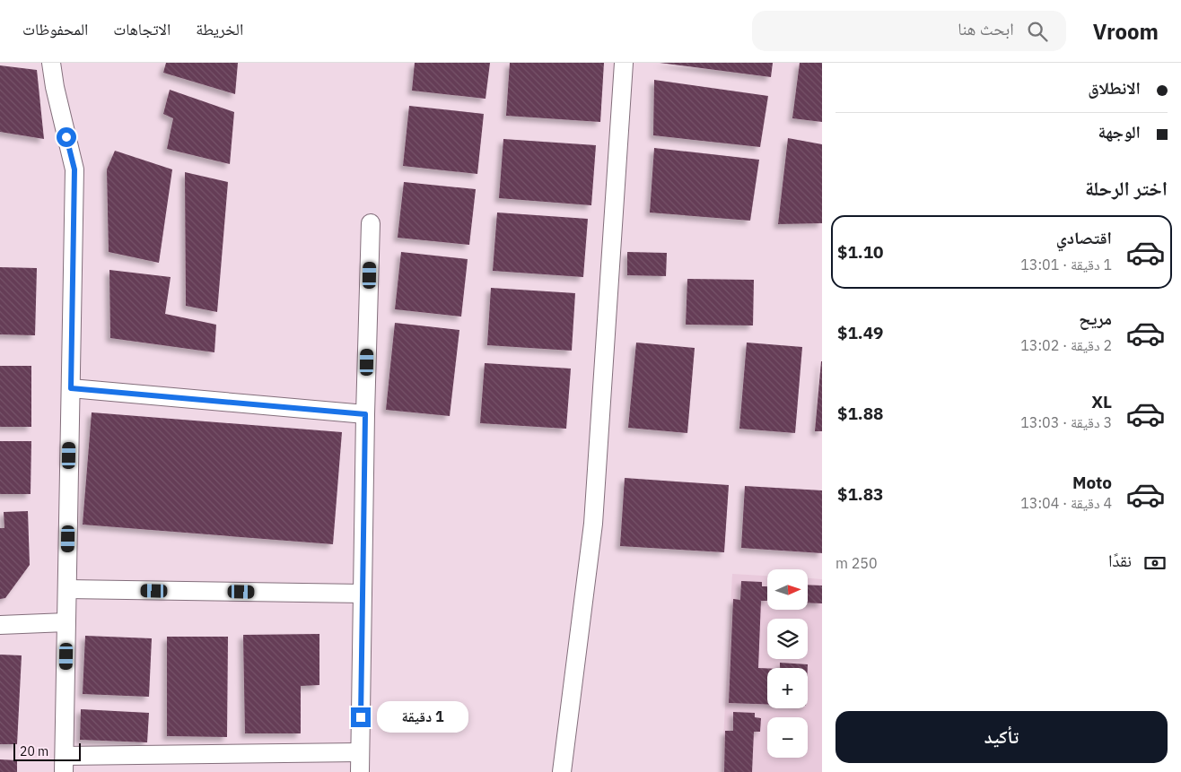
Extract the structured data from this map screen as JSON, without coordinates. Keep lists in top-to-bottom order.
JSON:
{
  "scale_bar": "20 m",
  "north": "right",
  "page": {
    "header": "Vroom",
    "search": "ابحث هنا",
    "nav": ["الخريطة", "الاتجاهات", "المحفوظات"],
    "banner": ["الانطلاق", "الوجهة"],
    "heading": "اختر الرحلة",
    "list": [
      {
        "name": "اقتصادي",
        "note": "1 دقيقة · 13:01",
        "value": "$1.10"
      },
      {
        "name": "مريح",
        "note": "2 دقيقة · 13:02",
        "value": "$1.49"
      },
      {
        "name": "XL",
        "note": "3 دقيقة · 13:03",
        "value": "$1.88"
      },
      {
        "name": "Moto",
        "note": "4 دقيقة · 13:04",
        "value": "$1.83"
      }
    ],
    "pay": ["نقدًا", "250 m"],
    "map_buttons": ["+", "−"],
    "bubble": "1 دقيقة",
    "buttons": "تأكيد",
    "scale": "20 m"
  }
}
